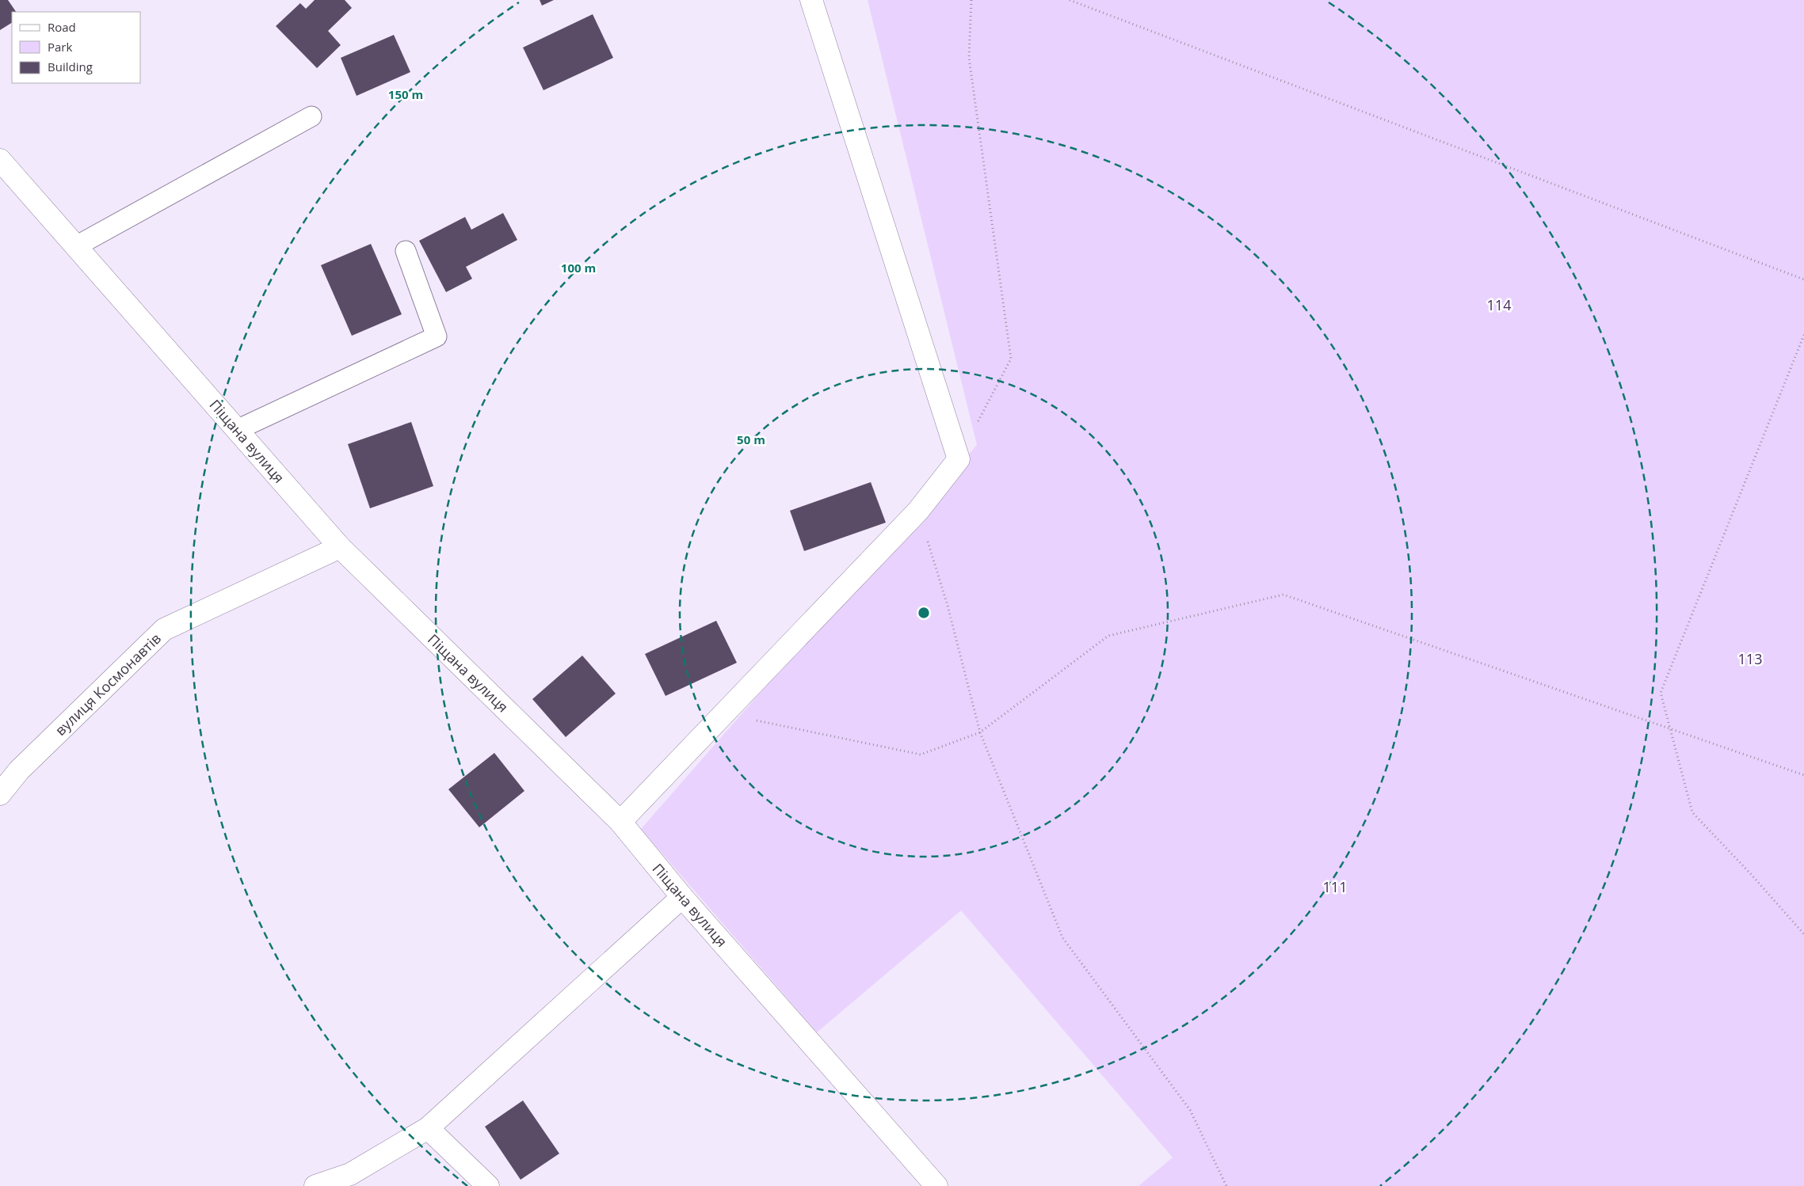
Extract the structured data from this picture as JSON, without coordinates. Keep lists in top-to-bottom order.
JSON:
{
  "streets": {
    "street": ["Піщана вулиця", "вулиця Космонавтів"]
  },
  "crossings": [
    ["Піщана вулиця", "вулиця Космонавтів"]
  ],
  "parks": ["114", "113", "111"],
  "legend": ["Road", "Park", "Building"],
  "rings": ["150 m", "100 m", "50 m"]
}
